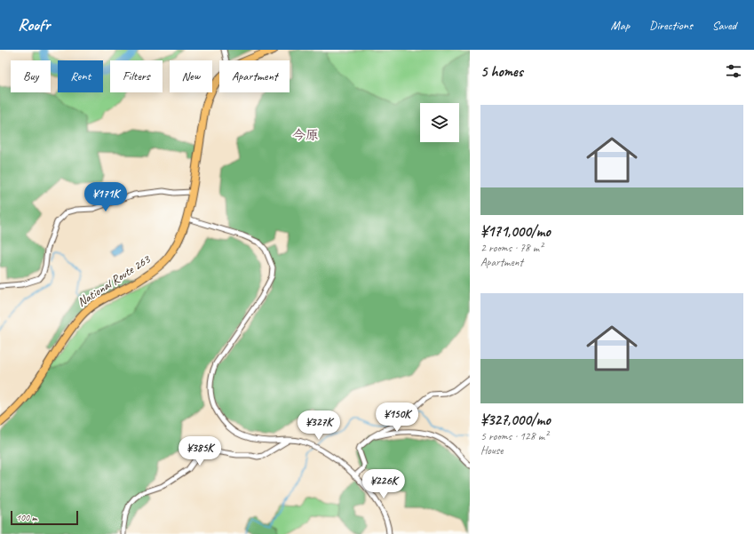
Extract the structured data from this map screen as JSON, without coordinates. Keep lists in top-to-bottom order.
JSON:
{
  "streets": {
    "highway": ["National Route 263"]
  },
  "districts": ["今原"],
  "scale_bar": "100 m",
  "page": {
    "header": "Roofr",
    "nav": ["Map", "Directions", "Saved"],
    "heading": "5 homes",
    "chip": [
      "Buy",
      "Rent",
      "Filters",
      "New",
      "Apartment"
    ],
    "list": [
      {
        "name": "¥171,000/mo",
        "note": "2 rooms · 78 m² · Apartment"
      },
      {
        "name": "¥327,000/mo",
        "note": "5 rooms · 128 m² · House"
      }
    ],
    "price": [
      "¥171K",
      "¥150K",
      "¥327K",
      "¥385K",
      "¥226K"
    ],
    "scale": "100 m"
  }
}
